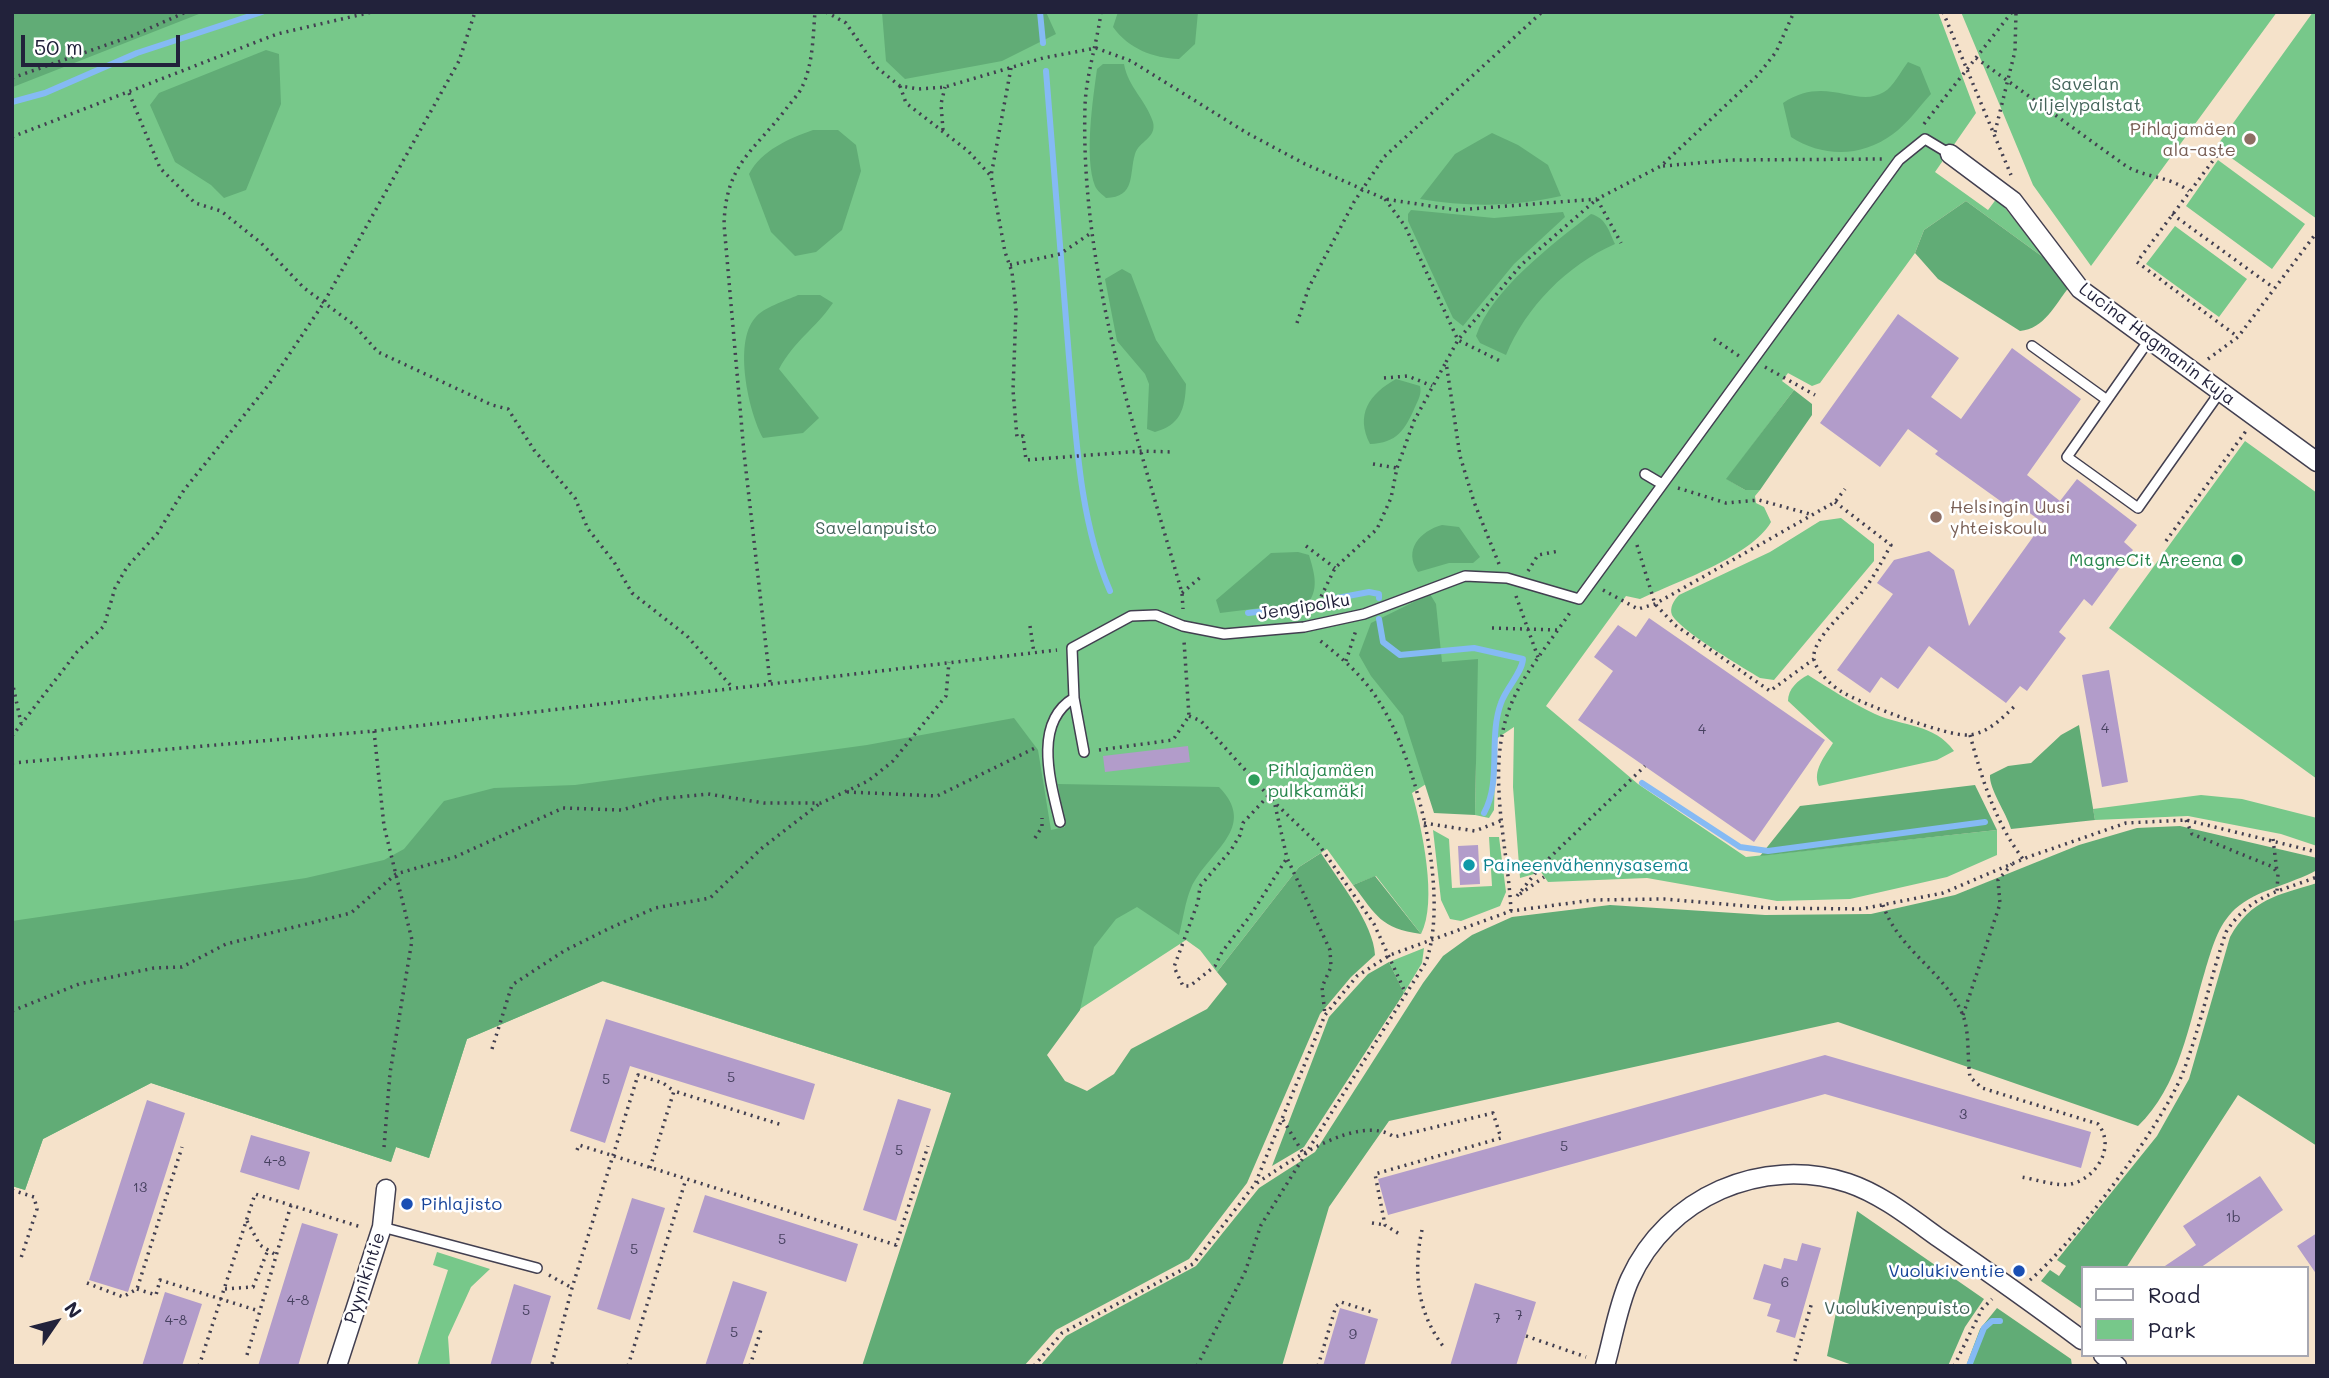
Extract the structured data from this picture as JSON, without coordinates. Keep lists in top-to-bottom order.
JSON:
{
  "streets": {
    "street": ["Lucina Hagmanin kuja", "Pyynikintie"],
    "lane": ["Jengipolku"]
  },
  "parks": ["Savelan viljelypalstat", "Savelanpuisto", "Vuolukivenpuisto"],
  "places": [
    "Pihlajamäen ala-aste",
    "Helsingin Uusi yhteiskoulu",
    "MagneCit Areena",
    "Pihlajamäen pulkkamäki",
    "Paineenvähennysasema",
    "Pihlajisto",
    "Vuolukiventie"
  ],
  "house_numbers": [
    "4",
    "4",
    "5",
    "5",
    "3",
    "5",
    "5",
    "4-8",
    "13",
    "1b",
    "5",
    "5",
    "6",
    "4-8",
    "5",
    "7",
    "7",
    "4-8",
    "5",
    "9"
  ],
  "legend": ["Road", "Park"],
  "scale_bar": "50 m",
  "north": "top right"
}
